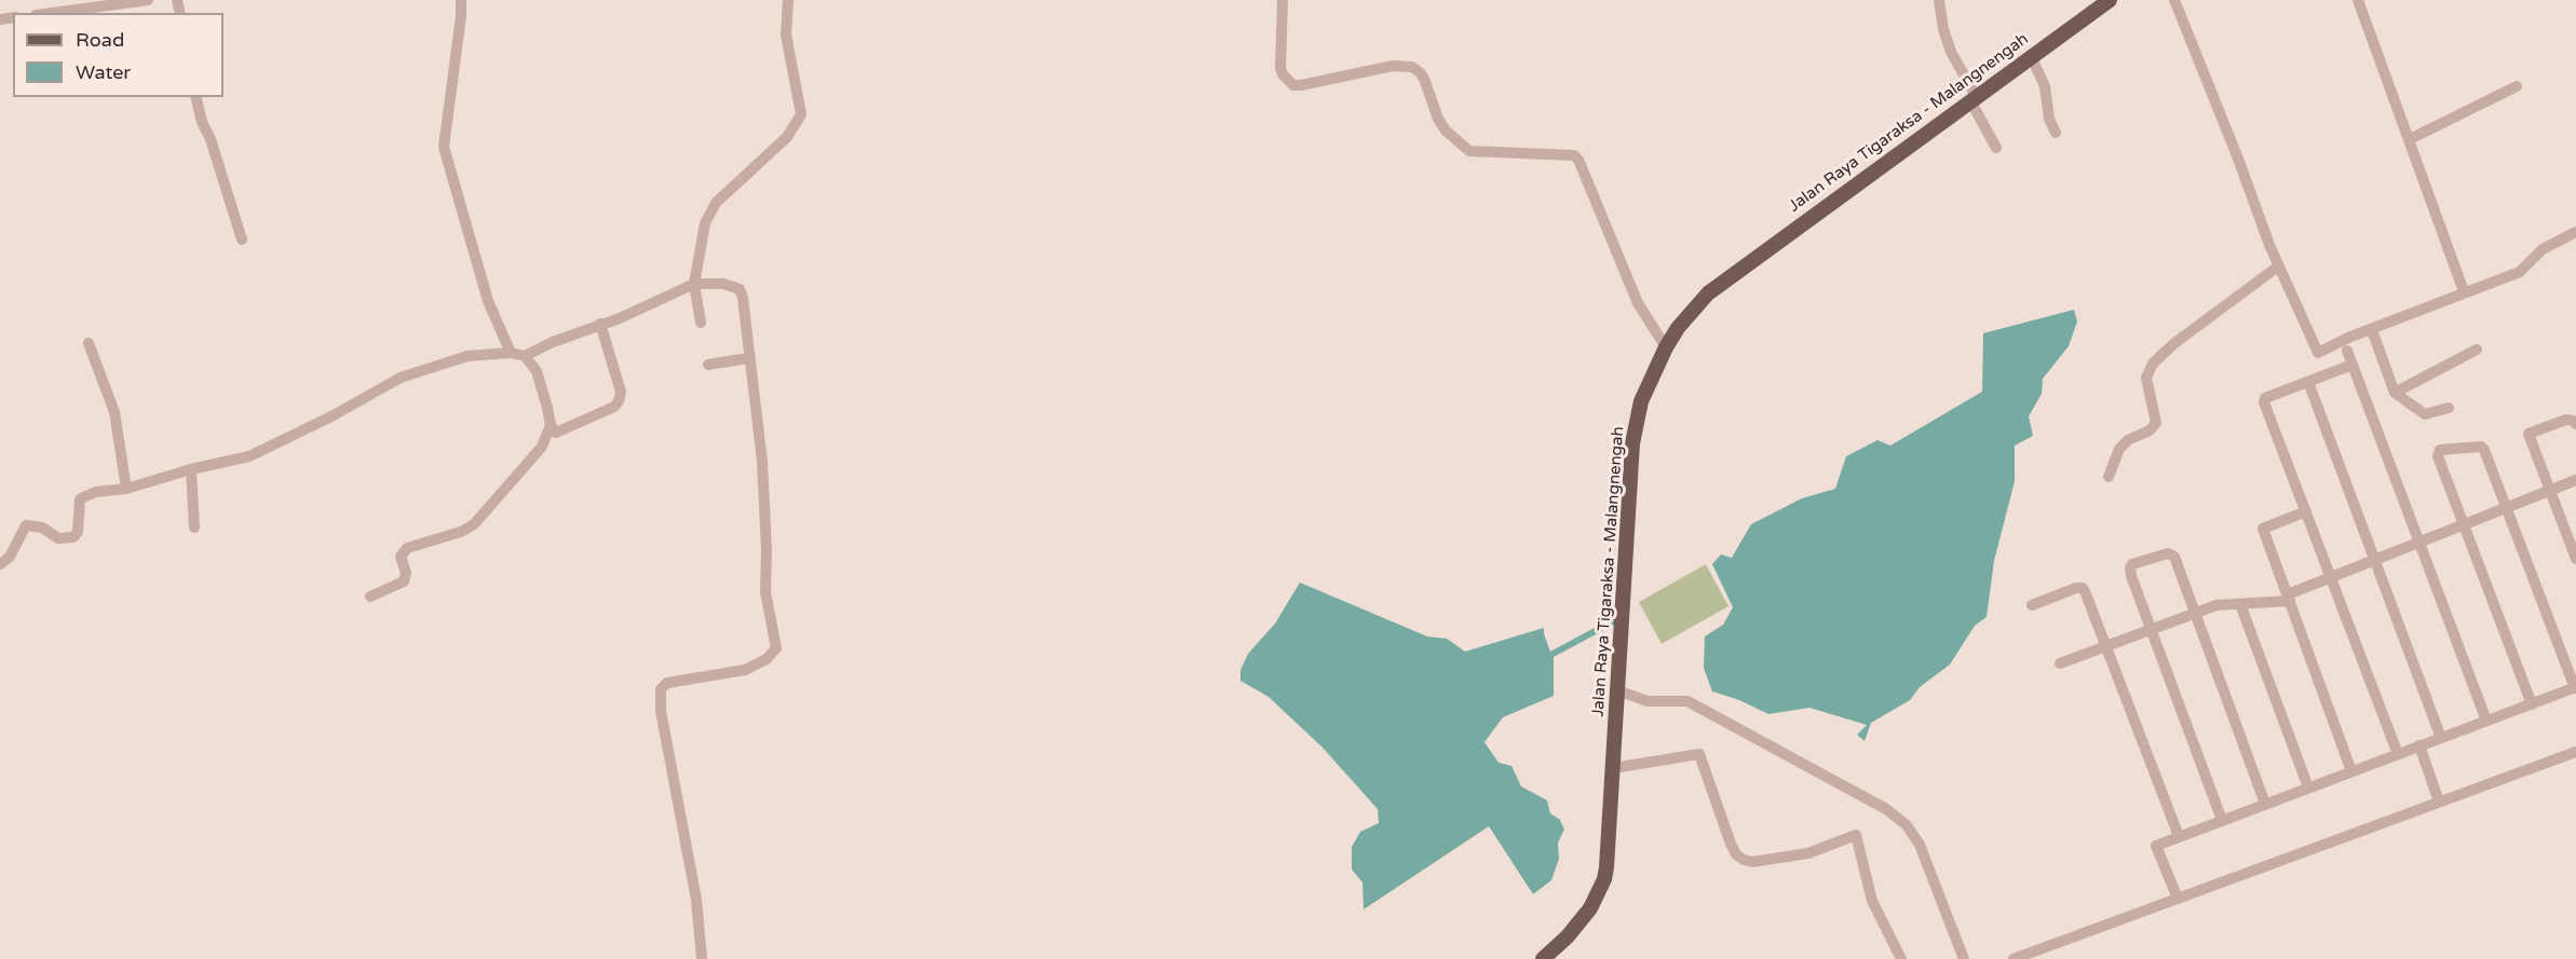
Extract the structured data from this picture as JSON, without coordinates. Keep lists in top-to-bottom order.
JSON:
{
  "streets": {
    "main road": ["Jalan Raya Tigaraksa - Malangnengah"]
  },
  "legend": ["Road", "Water"]
}
